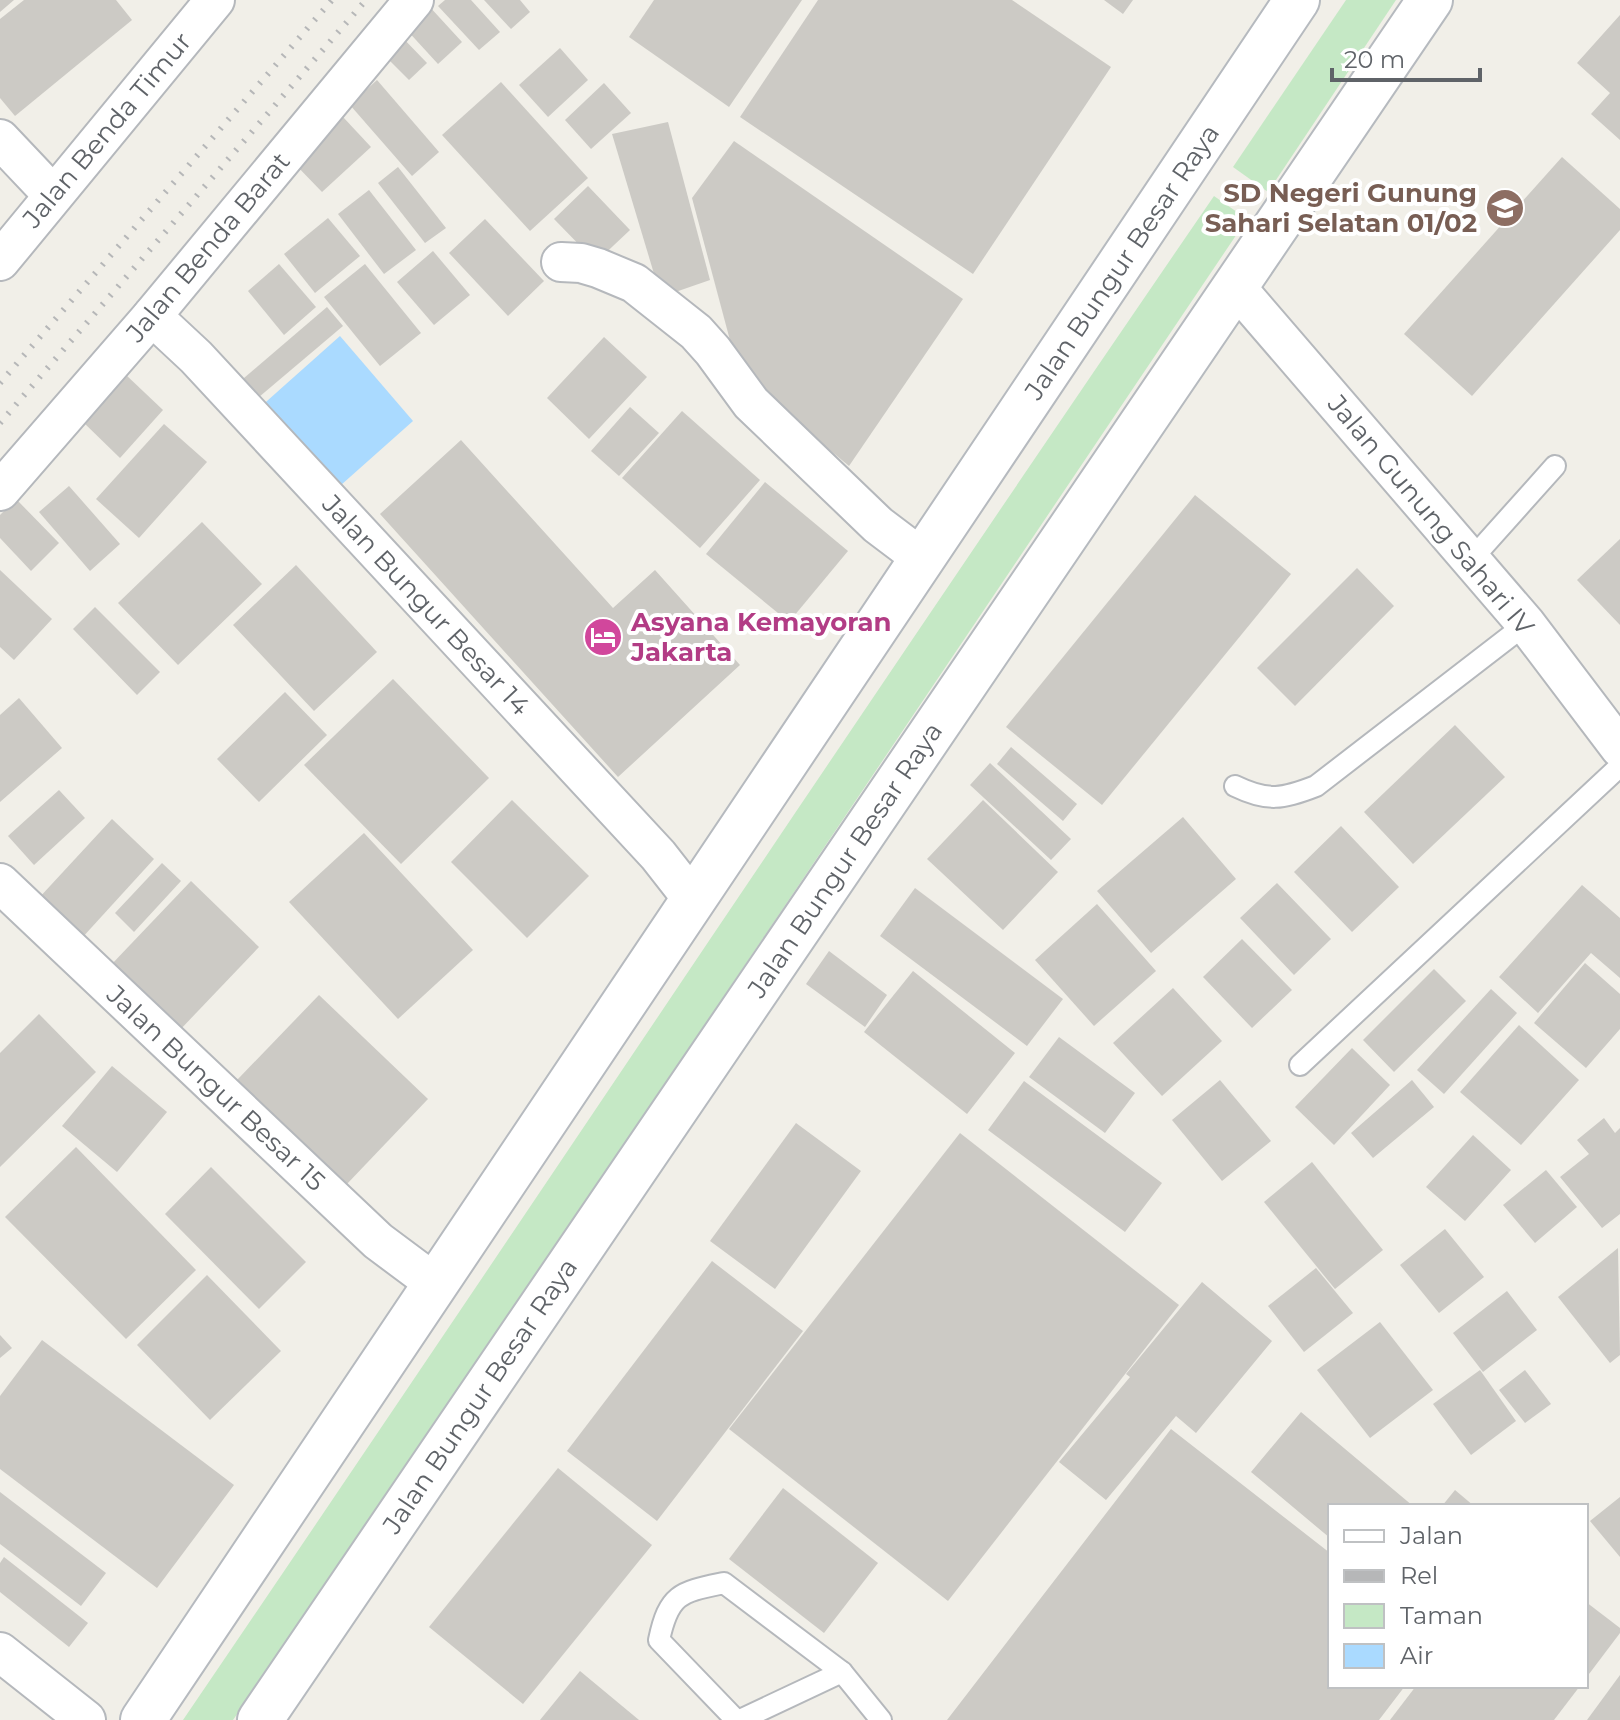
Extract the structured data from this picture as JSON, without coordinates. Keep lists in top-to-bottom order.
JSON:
{
  "streets": {
    "main road": ["Jalan Bungur Besar Raya"],
    "street": [
      "Jalan Benda Timur",
      "Jalan Benda Barat",
      "Jalan Gunung Sahari IV",
      "Jalan Bungur Besar 14",
      "Jalan Bungur Besar 15"
    ]
  },
  "crossings": [
    ["Jalan Benda Barat", "Jalan Bungur Besar 14"],
    ["Jalan Bungur Besar Raya", "Jalan Gunung Sahari IV"],
    ["Jalan Bungur Besar Raya", "Jalan Bungur Besar 14"],
    ["Jalan Bungur Besar Raya", "Jalan Bungur Besar 15"]
  ],
  "places": {
    "school or university": ["SD Negeri Gunung Sahari Selatan 01/02"],
    "hotel": ["Asyana Kemayoran Jakarta"]
  },
  "legend": [
    "Jalan",
    "Rel",
    "Taman",
    "Air"
  ],
  "scale_bar": "20 m"
}
